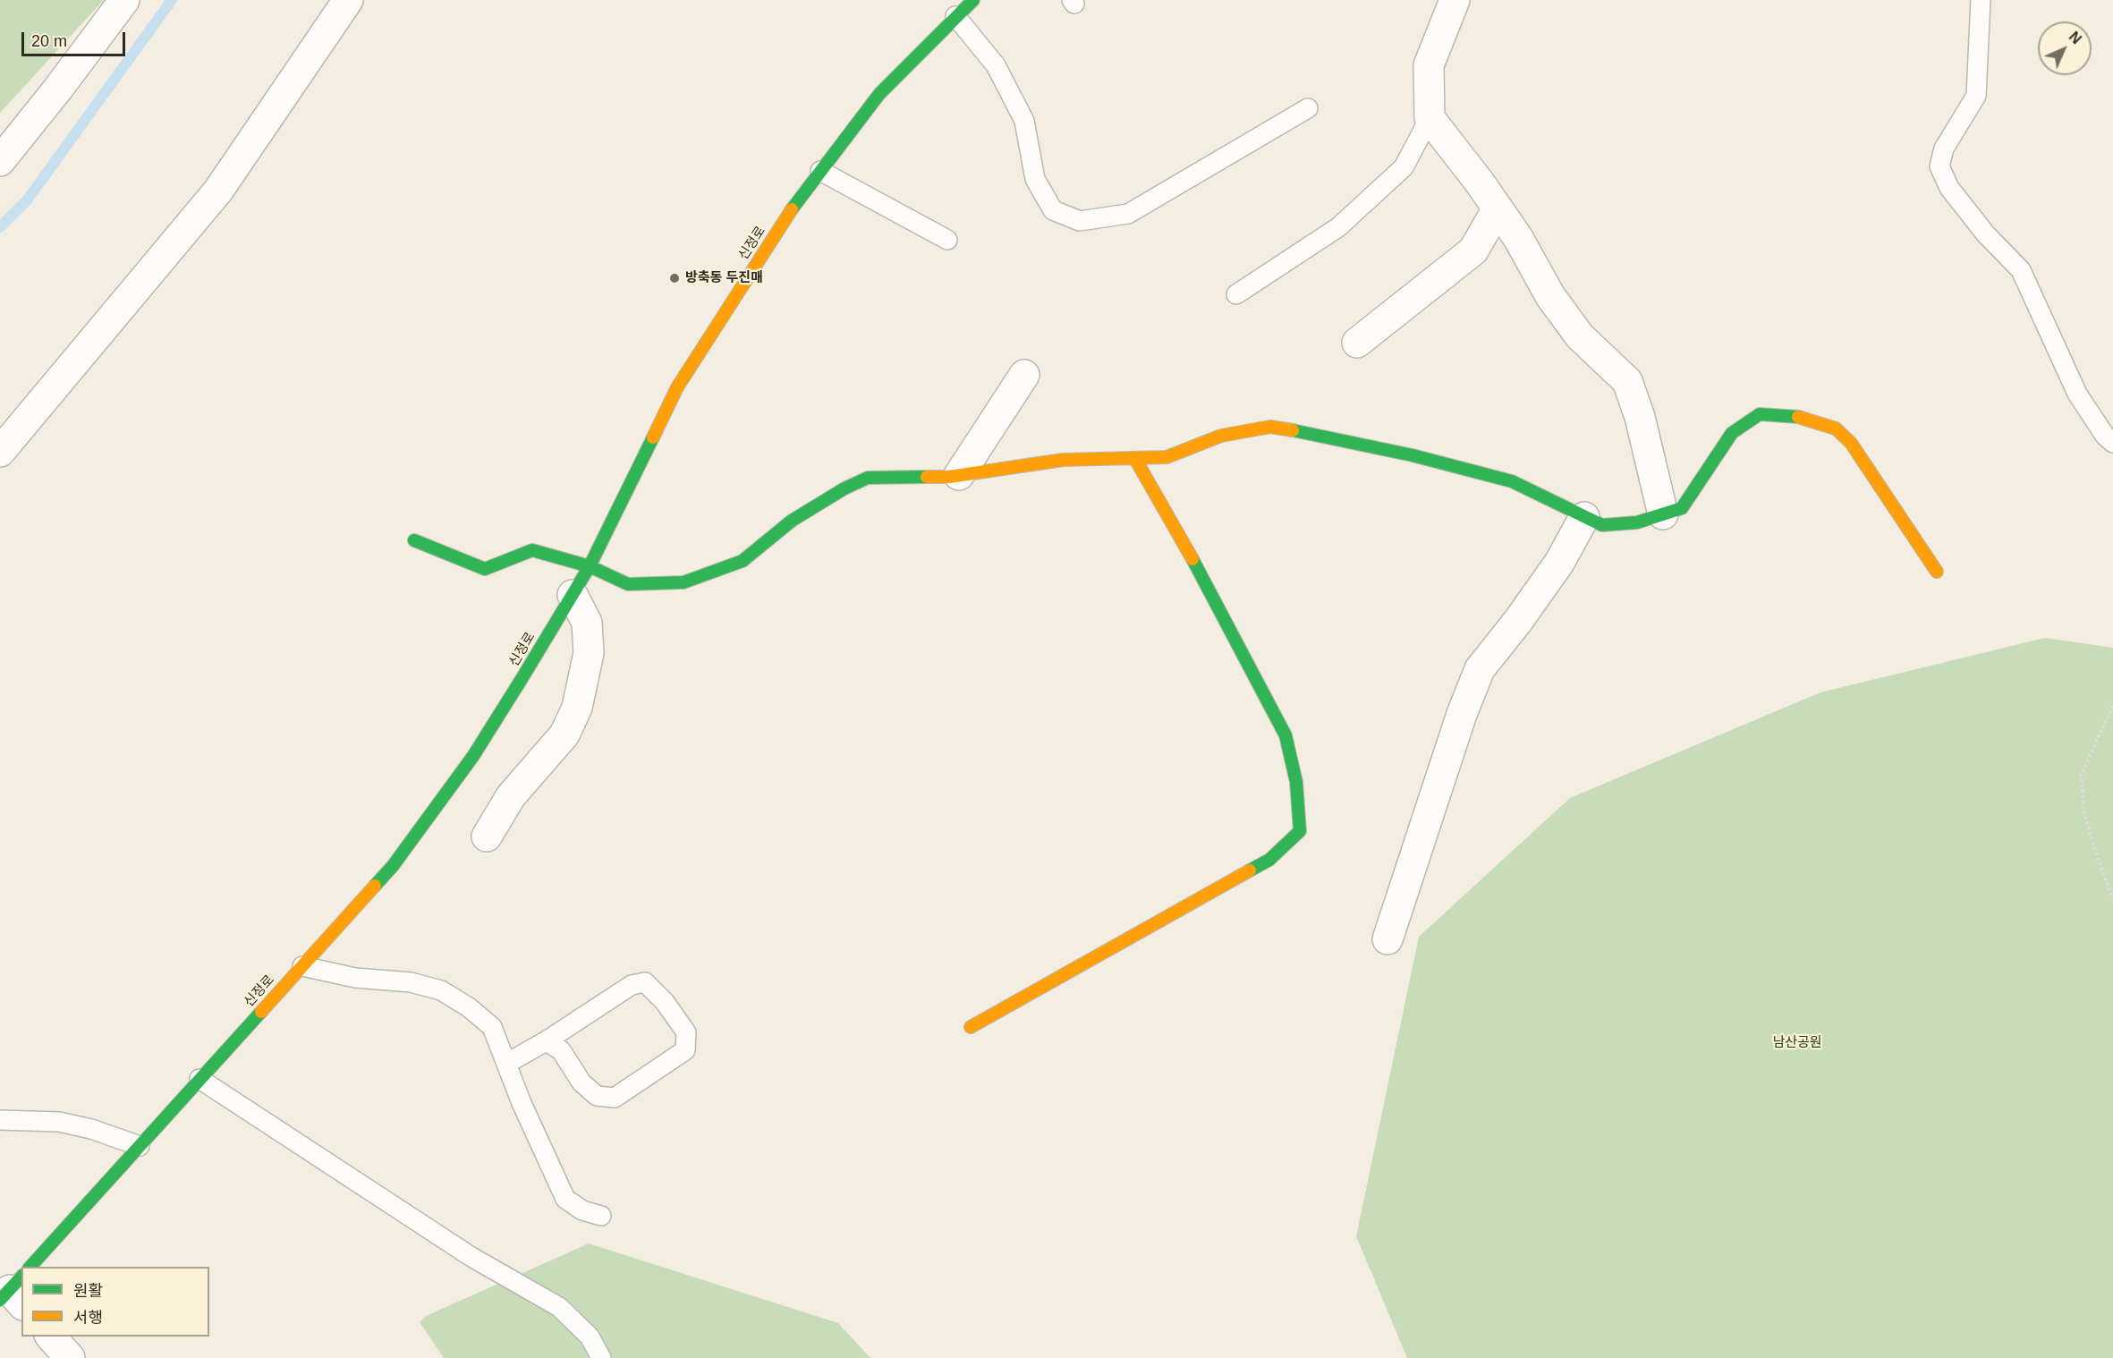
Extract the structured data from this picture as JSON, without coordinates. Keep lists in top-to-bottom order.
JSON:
{
  "streets": {
    "street": ["신정로"]
  },
  "parks": ["남산공원"],
  "places": ["방축동 두진매"],
  "legend": ["원활", "서행"],
  "scale_bar": "20 m",
  "north": "top right"
}
